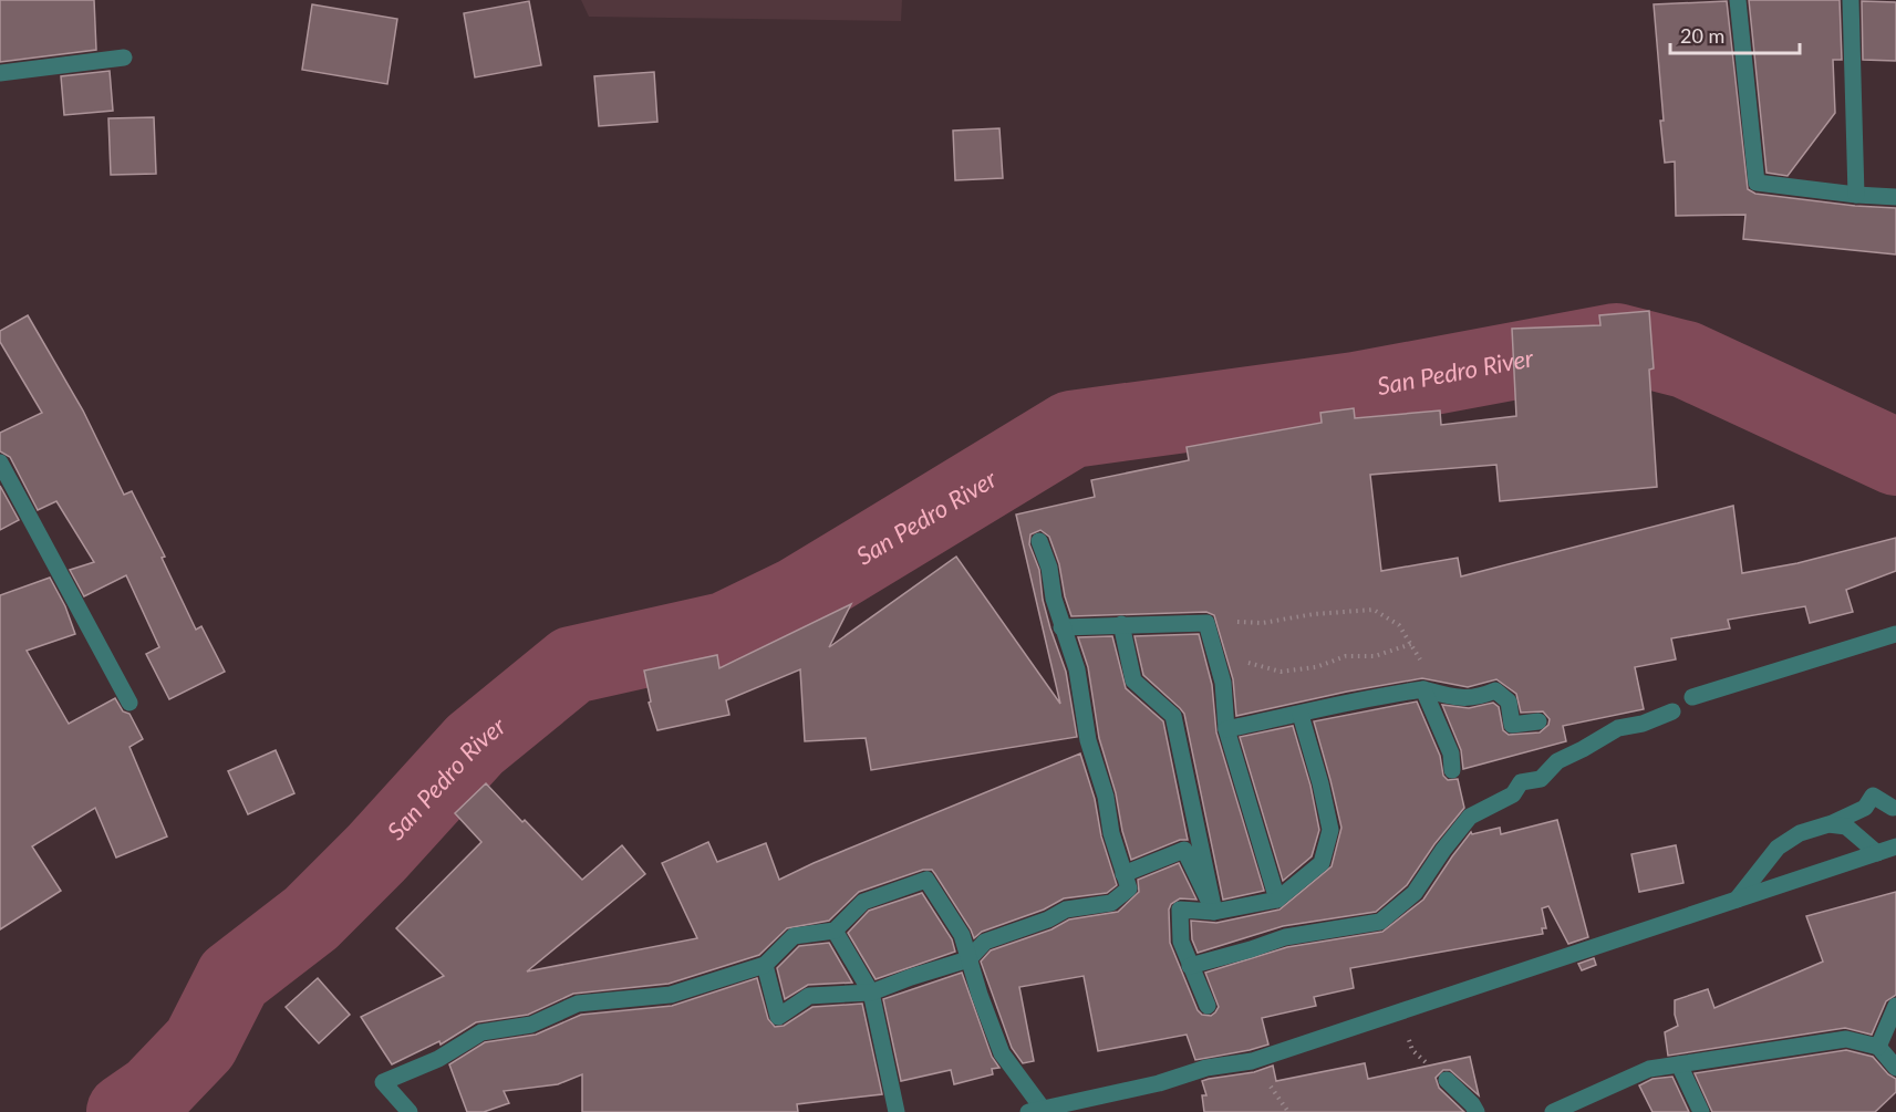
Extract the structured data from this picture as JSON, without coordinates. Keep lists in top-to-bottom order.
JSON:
{
  "water": ["San Pedro River"],
  "scale_bar": "20 m"
}
